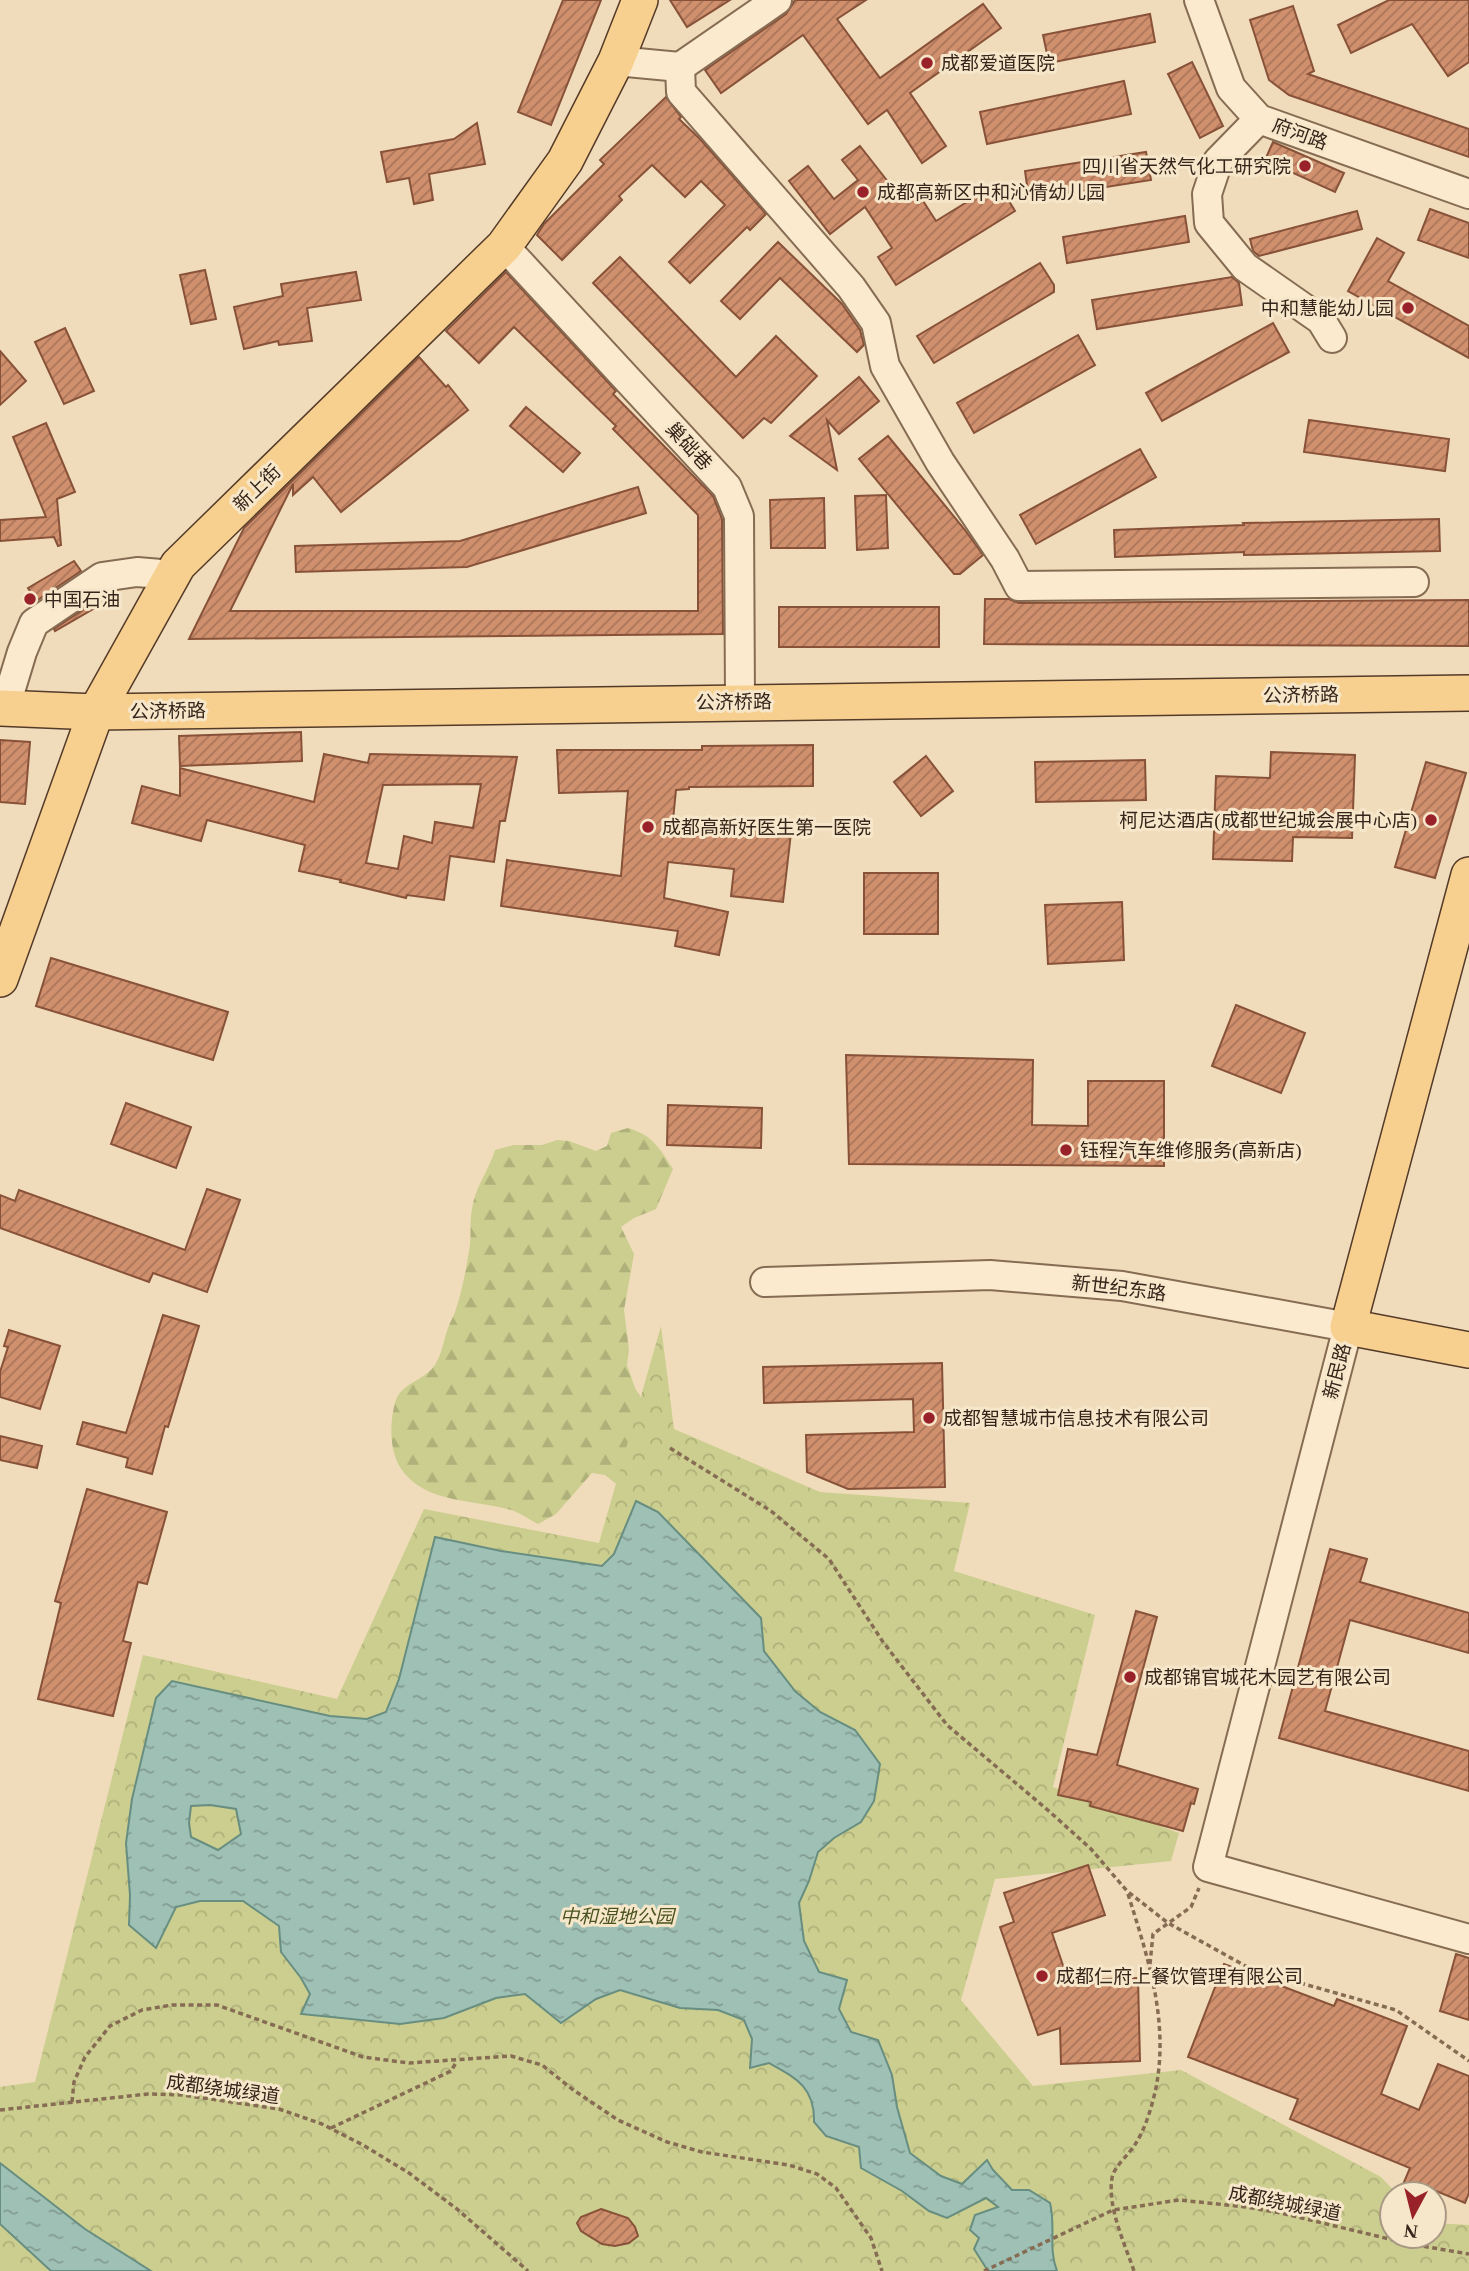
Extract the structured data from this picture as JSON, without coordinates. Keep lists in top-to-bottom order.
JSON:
{
  "streets": {
    "main road": [
      "新上街",
      "公济桥路",
      "新世纪东路",
      "新民路"
    ],
    "street": ["府河路", "巢础巷"],
    "path": ["成都绕城绿道"]
  },
  "crossings": [
    ["巢础巷", "新上街"],
    ["巢础巷", "公济桥路"],
    ["新上街", "公济桥路"],
    ["新世纪东路", "新民路"]
  ],
  "parks": ["中和湿地公园"],
  "places": [
    "成都爱道医院",
    "四川省天然气化工研究院",
    "成都高新区中和沁倩幼儿园",
    "中和慧能幼儿园",
    "中国石油",
    "柯尼达酒店(成都世纪城会展中心店)",
    "成都高新好医生第一医院",
    "钰程汽车维修服务(高新店)",
    "成都智慧城市信息技术有限公司",
    "成都锦官城花木园艺有限公司",
    "成都仁府上餐饮管理有限公司"
  ],
  "north": "bottom"
}
